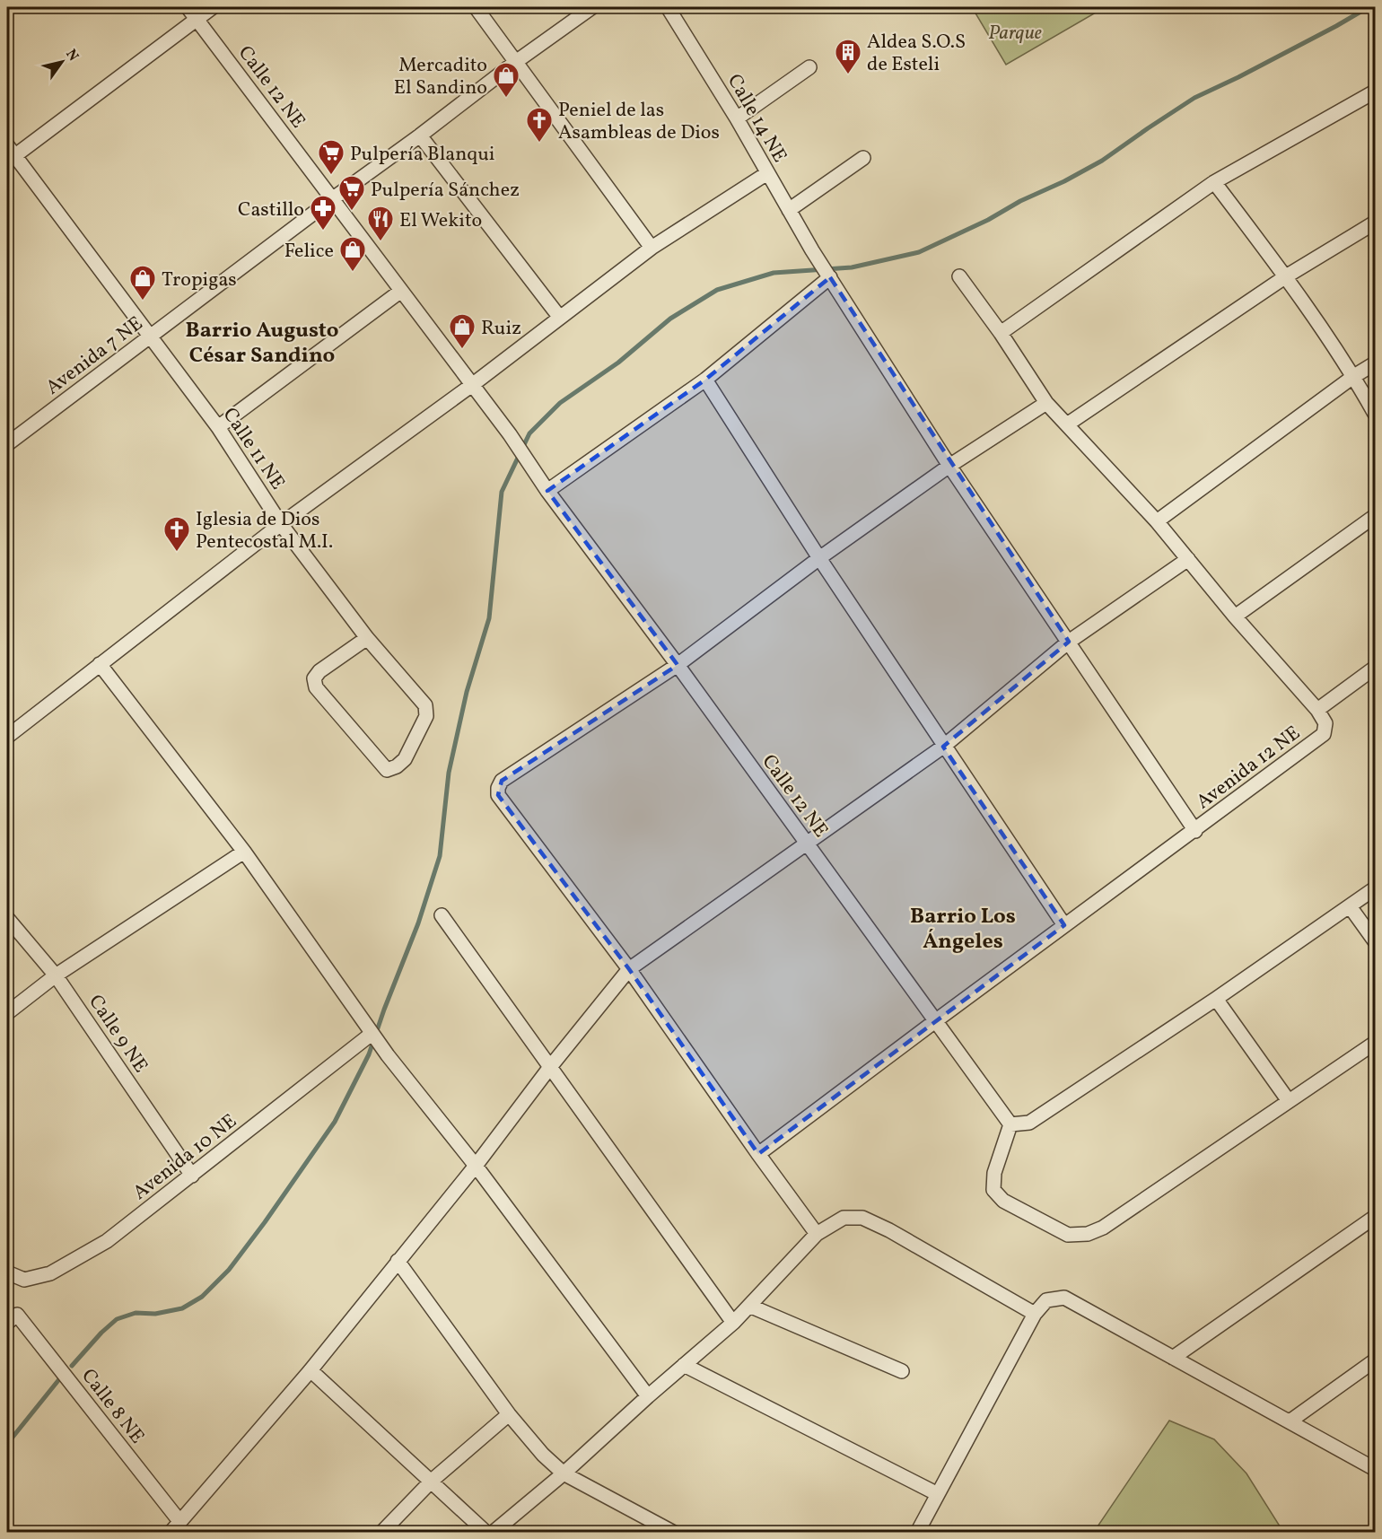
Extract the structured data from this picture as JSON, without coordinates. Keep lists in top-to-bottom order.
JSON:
{
  "streets": {
    "street": [
      "Calle 12 NE",
      "Calle 14 NE",
      "Avenida 7 NE",
      "Calle 11 NE",
      "Avenida 12 NE",
      "Calle 9 NE",
      "Avenida 10 NE",
      "Calle 8 NE"
    ]
  },
  "crossings": [
    ["Calle 12 NE", "Avenida 7 NE"],
    ["Calle 12 NE", "Avenida 12 NE"],
    ["Calle 14 NE", "Avenida 12 NE"],
    ["Avenida 7 NE", "Calle 11 NE"],
    ["Calle 9 NE", "Avenida 10 NE"]
  ],
  "districts": ["Barrio Augusto César Sandino", "Barrio Los Ángeles"],
  "parks": ["Parque"],
  "places": {
    "building": ["Aldea S.O.S de Esteli"],
    "shop": [
      "Mercadito El Sandino",
      "Felice",
      "Tropigas",
      "Ruiz"
    ],
    "church": ["Peniel de las Asambleas de Dios", "Iglesia de Dios Pentecostal M.I."],
    "supermarket": ["Pulpería Blanqui", "Pulpería Sánchez"],
    "pharmacy": ["Castillo"],
    "restaurant": ["El Wekito"]
  },
  "north": "top right"
}
